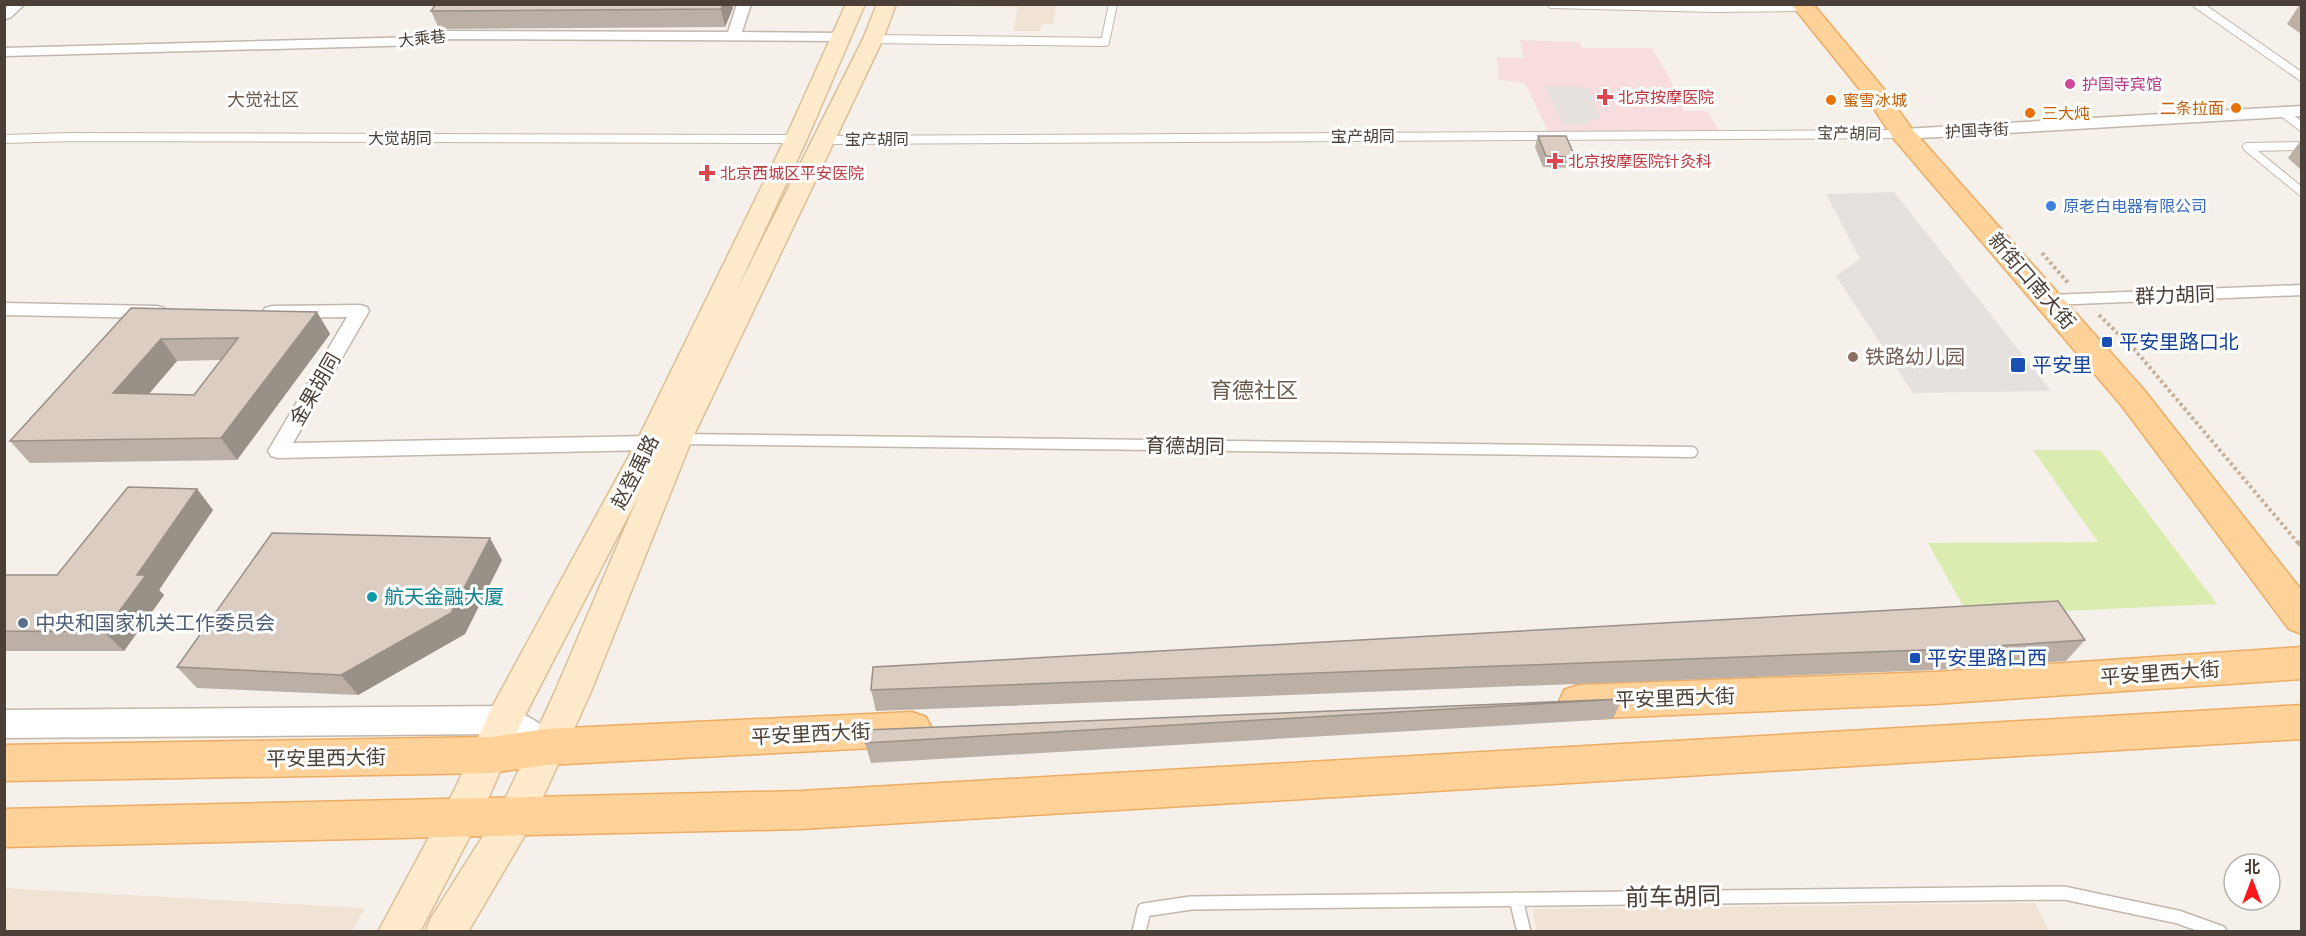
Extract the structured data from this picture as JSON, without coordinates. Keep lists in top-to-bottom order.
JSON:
{
  "streets": {
    "main road": ["新街口南大街", "赵登禹路", "平安里西大街"],
    "street": ["大乘巷", "护国寺街", "金果胡同"],
    "lane": [
      "宝产胡同",
      "大觉胡同",
      "群力胡同",
      "育德胡同",
      "前车胡同"
    ]
  },
  "crossings": [
    ["大乘巷", "赵登禹路"],
    ["护国寺街", "宝产胡同"],
    ["护国寺街", "新街口南大街"],
    ["宝产胡同", "大觉胡同"],
    ["宝产胡同", "新街口南大街"],
    ["宝产胡同", "赵登禹路"],
    ["大觉胡同", "赵登禹路"],
    ["新街口南大街", "群力胡同"],
    ["金果胡同", "育德胡同"],
    ["金果胡同", "赵登禹路"],
    ["育德胡同", "赵登禹路"],
    ["赵登禹路", "平安里西大街"]
  ],
  "districts": ["大觉社区", "育德社区"],
  "places": {
    "other": [
      "护国寺宾馆",
      "蜜雪冰城",
      "二条拉面",
      "三大炖",
      "原老白电器有限公司",
      "铁路幼儿园",
      "航天金融大厦",
      "中央和国家机关工作委员会"
    ],
    "health": ["北京按摩医院", "北京按摩医院针灸科", "北京西城区平安医院"],
    "transit": ["平安里路口北", "平安里", "平安里路口西"]
  },
  "north": "top"
}
